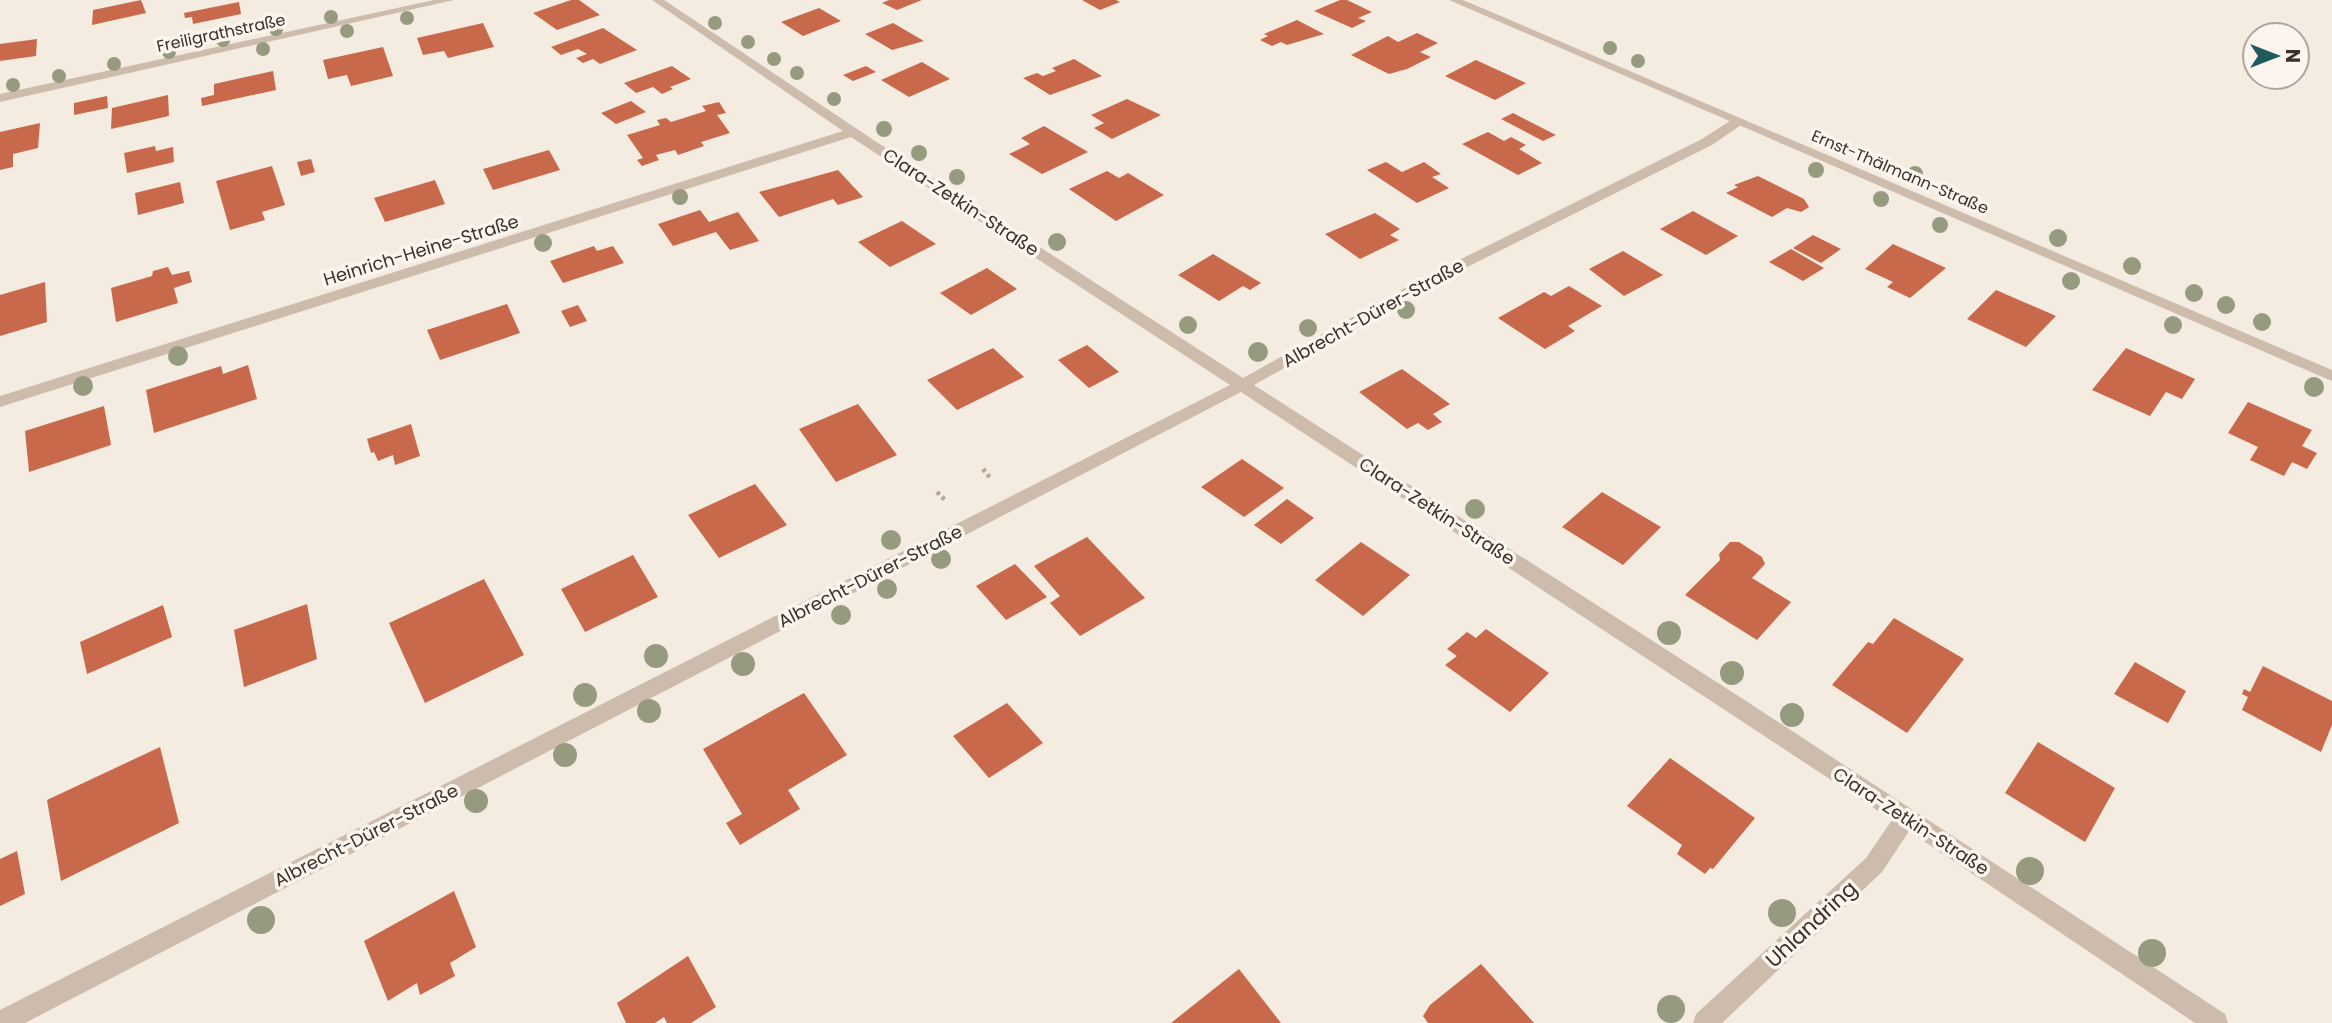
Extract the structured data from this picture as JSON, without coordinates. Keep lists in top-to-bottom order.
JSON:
{
  "streets": {
    "street": [
      "Freiligrathstraße",
      "Ernst-Thälmann-Straße",
      "Clara-Zetkin-Straße",
      "Heinrich-Heine-Straße",
      "Albrecht-Dürer-Straße",
      "Uhlandring"
    ]
  },
  "crossings": [
    ["Ernst-Thälmann-Straße", "Albrecht-Dürer-Straße"],
    ["Clara-Zetkin-Straße", "Heinrich-Heine-Straße"],
    ["Clara-Zetkin-Straße", "Albrecht-Dürer-Straße"],
    ["Clara-Zetkin-Straße", "Uhlandring"]
  ],
  "north": "right"
}
